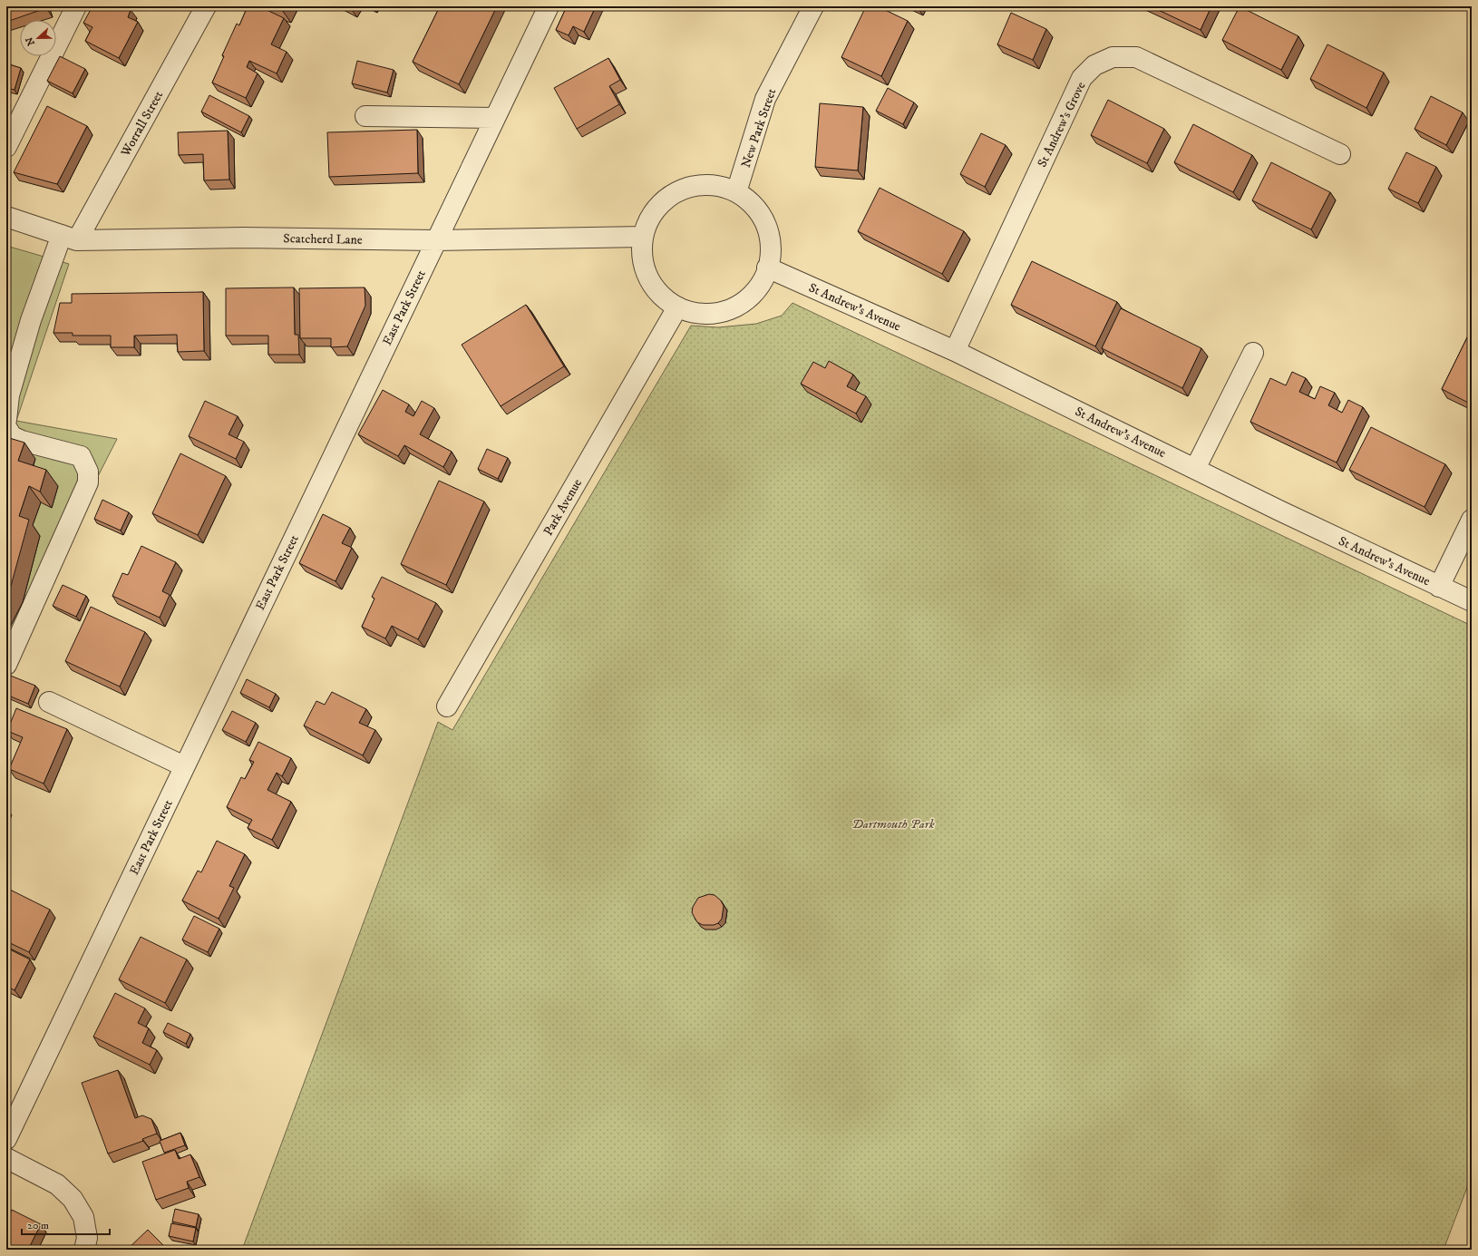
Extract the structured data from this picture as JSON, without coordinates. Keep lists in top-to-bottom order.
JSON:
{
  "streets": {
    "street": [
      "Worrall Street",
      "St Andrew's Grove",
      "New Park Street",
      "Scatcherd Lane",
      "St Andrew's Avenue",
      "East Park Street",
      "Park Avenue"
    ]
  },
  "crossings": [
    ["Worrall Street", "Scatcherd Lane"],
    ["St Andrew's Grove", "St Andrew's Avenue"],
    ["New Park Street", "Scatcherd Lane"],
    ["New Park Street", "St Andrew's Avenue"],
    ["New Park Street", "Park Avenue"],
    ["Scatcherd Lane", "St Andrew's Avenue"],
    ["Scatcherd Lane", "East Park Street"],
    ["Scatcherd Lane", "Park Avenue"],
    ["St Andrew's Avenue", "Park Avenue"]
  ],
  "parks": ["Dartmouth Park"],
  "scale_bar": "20 m",
  "north": "left"
}
